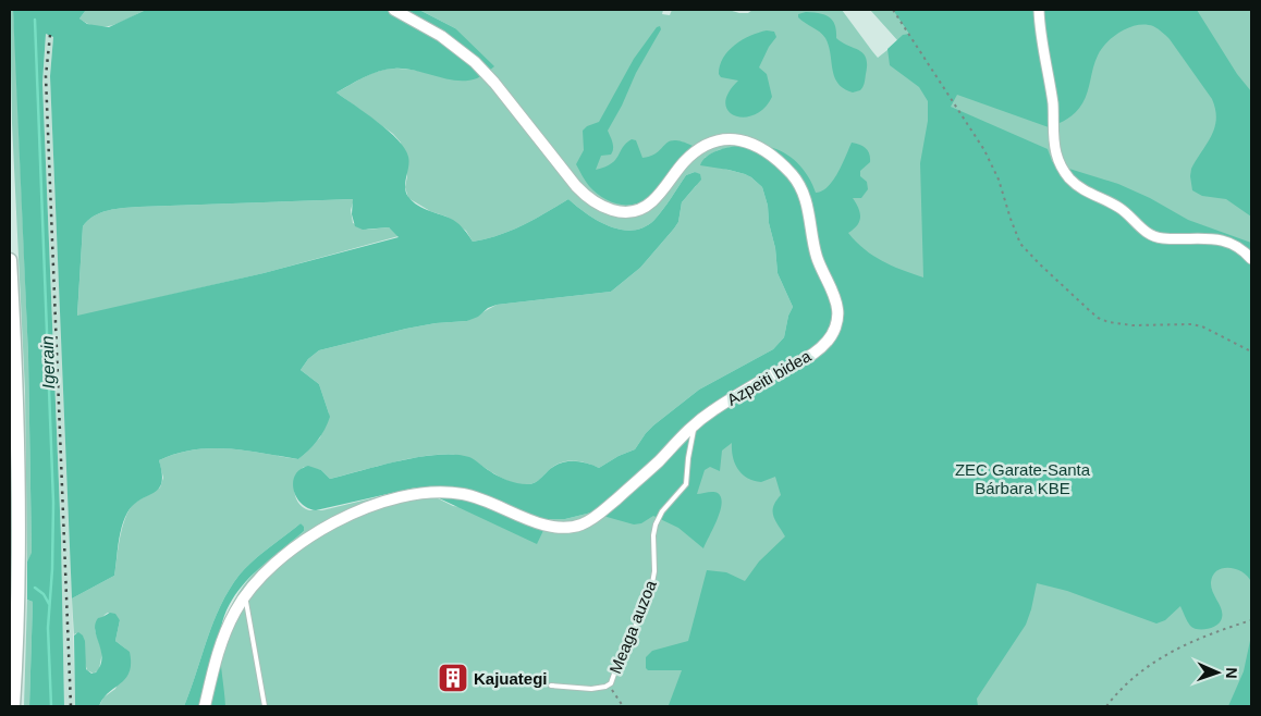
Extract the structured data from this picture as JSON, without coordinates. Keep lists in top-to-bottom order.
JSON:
{
  "streets": {
    "main road": ["Azpeiti bidea"],
    "lane": ["Meaga auzoa"]
  },
  "crossings": [
    ["Azpeiti bidea", "Meaga auzoa"]
  ],
  "water": ["Igerain"],
  "parks": ["ZEC Garate-Santa Bárbara KBE"],
  "places": {
    "building": ["Kajuategi"]
  },
  "north": "right"
}
